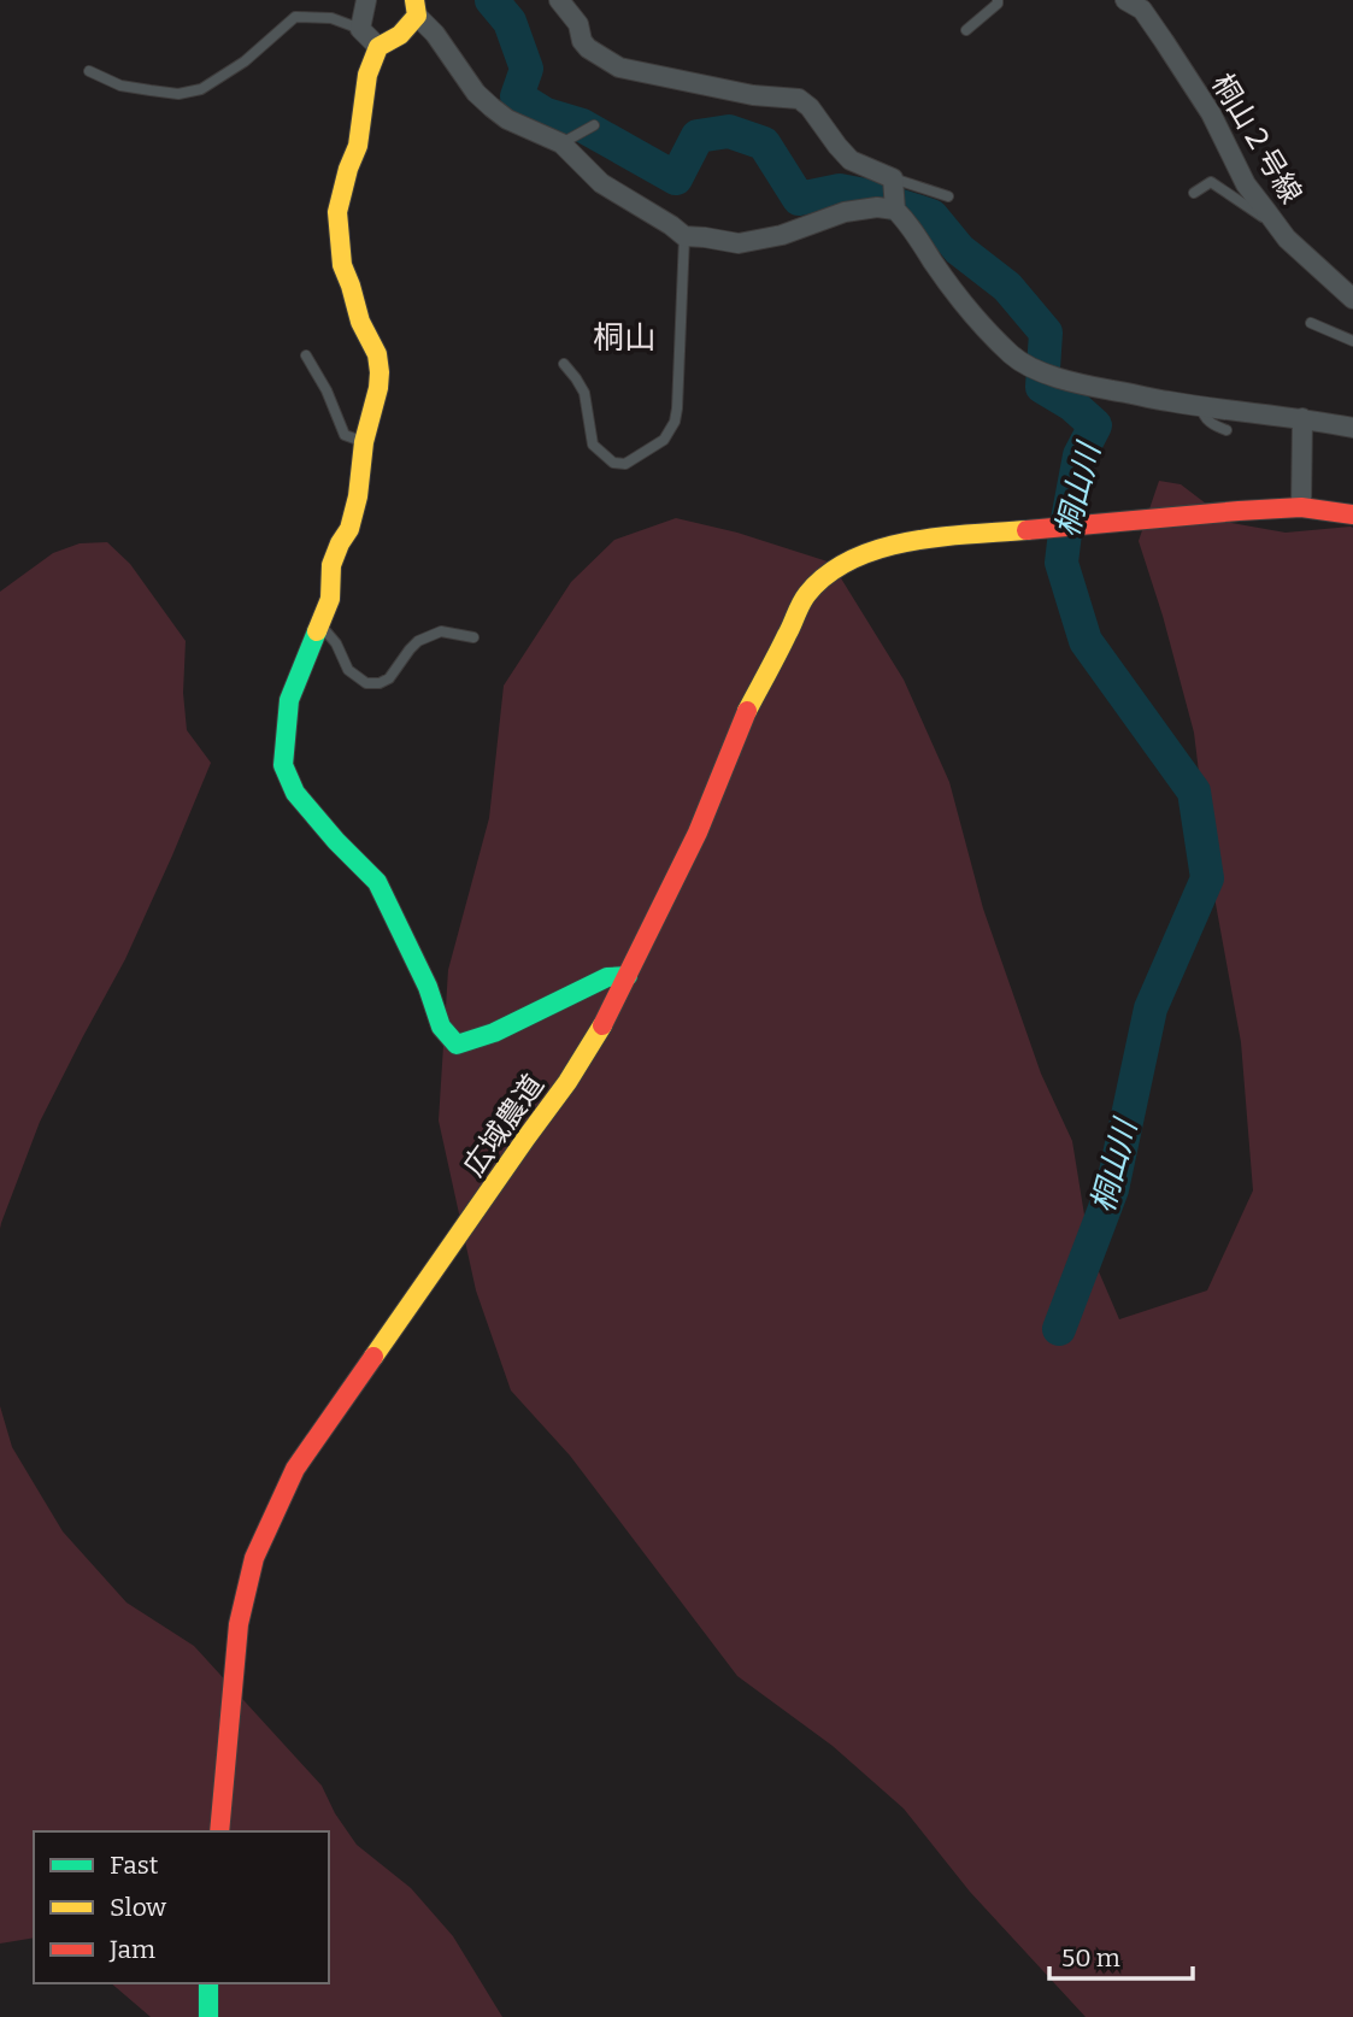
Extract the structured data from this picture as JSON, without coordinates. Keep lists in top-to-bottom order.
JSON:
{
  "streets": {
    "street": ["桐山２号線", "広域農道"]
  },
  "districts": ["桐山"],
  "water": ["桐山川"],
  "legend": ["Fast", "Slow", "Jam"],
  "scale_bar": "50 m"
}
